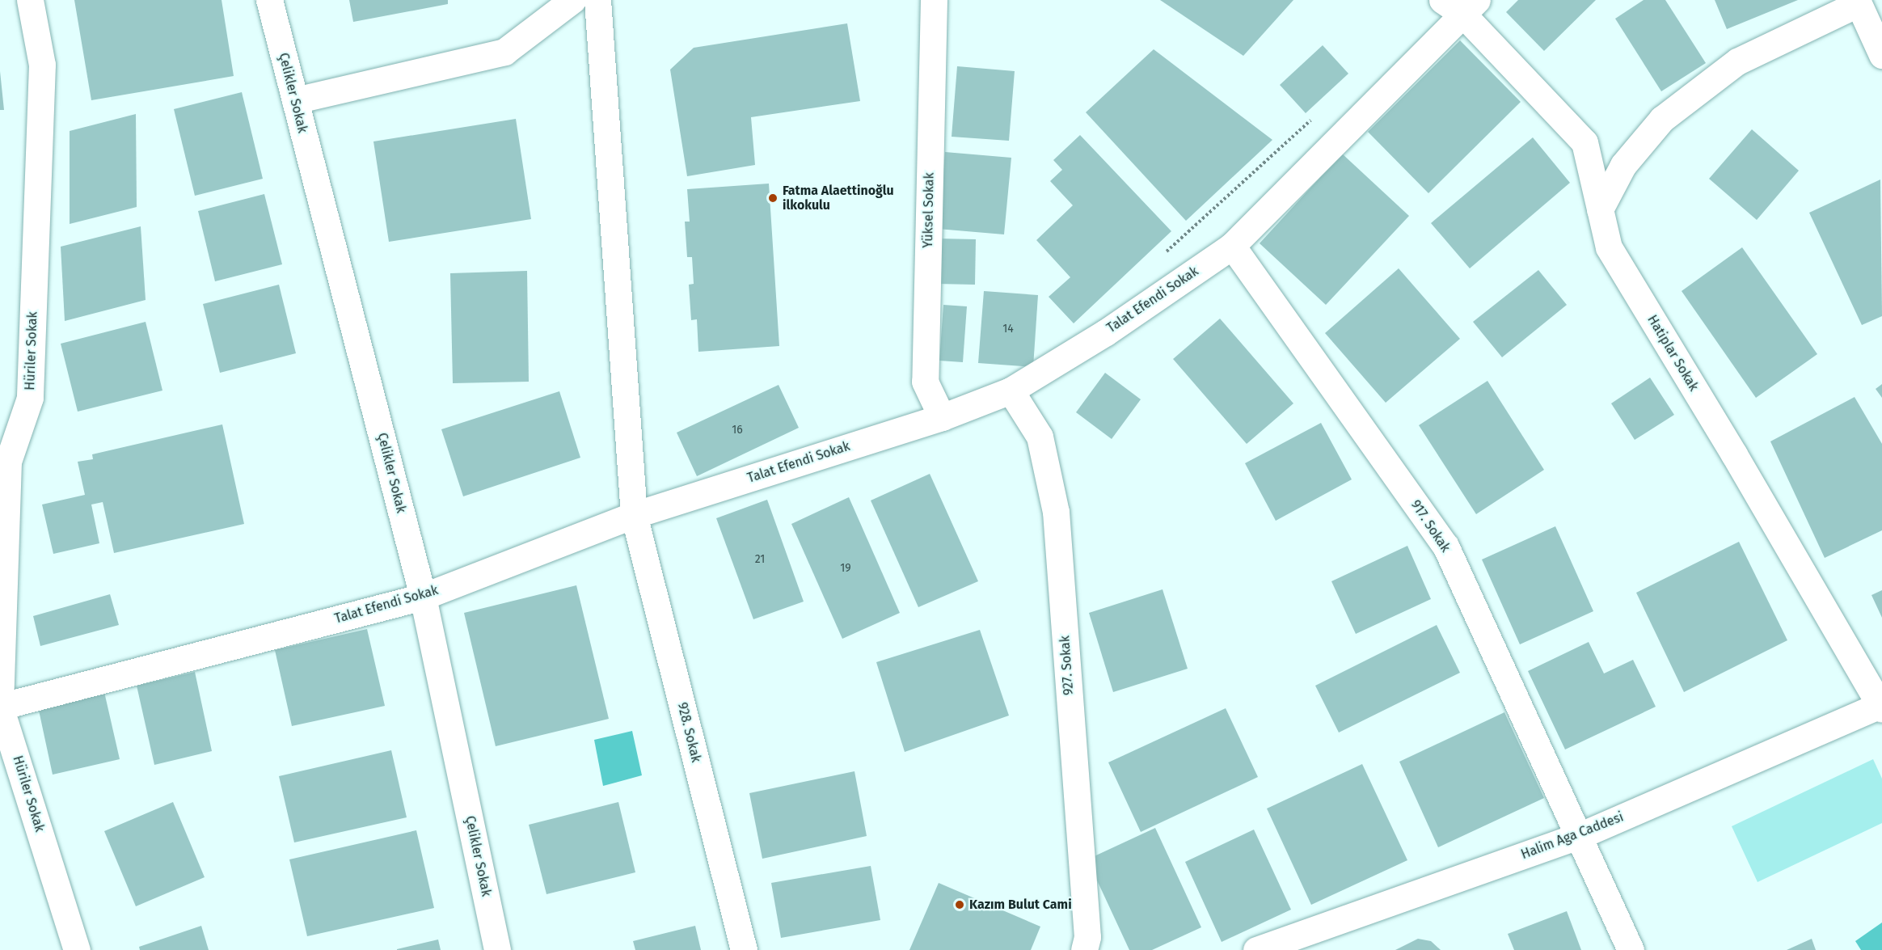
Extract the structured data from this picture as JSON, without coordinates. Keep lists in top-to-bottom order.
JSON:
{
  "streets": {
    "street": [
      "Çelikler Sokak",
      "Yüksel Sokak",
      "Talat Efendi Sokak",
      "Hüriler Sokak",
      "Hatiplar Sokak",
      "917. Sokak",
      "927. Sokak",
      "928. Sokak",
      "Halim Aga Caddesi"
    ]
  },
  "crossings": [
    ["Çelikler Sokak", "Talat Efendi Sokak"],
    ["Yüksel Sokak", "Talat Efendi Sokak"],
    ["Talat Efendi Sokak", "Hüriler Sokak"],
    ["Talat Efendi Sokak", "Hatiplar Sokak"],
    ["Talat Efendi Sokak", "917. Sokak"],
    ["Talat Efendi Sokak", "927. Sokak"],
    ["Talat Efendi Sokak", "928. Sokak"],
    ["Hatiplar Sokak", "Halim Aga Caddesi"],
    ["917. Sokak", "Halim Aga Caddesi"]
  ],
  "places": ["Fatma Alaettinoğlu ilkokulu", "Kazım Bulut Cami"],
  "house_numbers": [
    "14",
    "16",
    "21",
    "19"
  ]
}
